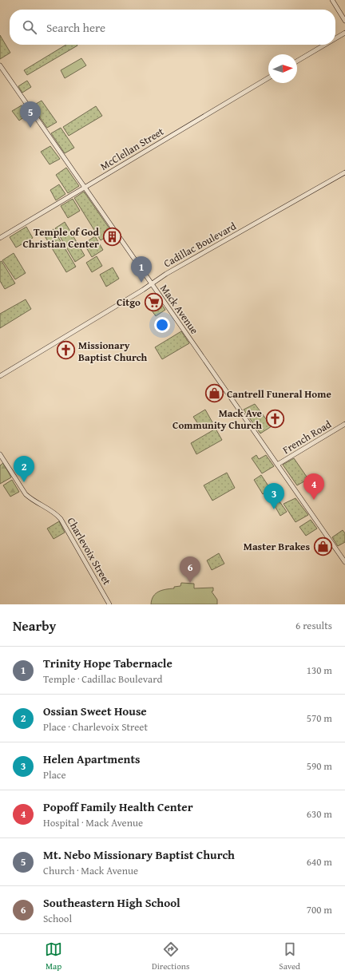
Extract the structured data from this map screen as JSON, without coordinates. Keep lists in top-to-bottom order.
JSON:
{
  "streets": {
    "street": [
      "McClellan Street",
      "Cadillac Boulevard",
      "Mack Avenue",
      "French Road",
      "Charlevoix Street"
    ]
  },
  "crossings": [
    ["McClellan Street", "Mack Avenue"],
    ["Cadillac Boulevard", "Mack Avenue"],
    ["Mack Avenue", "French Road"]
  ],
  "places": {
    "building": ["Temple of God Christian Center"],
    "supermarket": ["Citgo"],
    "church": ["Missionary Baptist Church", "Mack Ave Community Church"],
    "shop": ["Cantrell Funeral Home", "Master Brakes"]
  },
  "north": "right",
  "page": {
    "search": "Search here",
    "pins": [
      "5",
      "1",
      "2",
      "4",
      "3",
      "6"
    ],
    "heading": ["Nearby", "6 results"],
    "list": [
      {
        "mark": "1",
        "name": "Trinity Hope Tabernacle",
        "note": "Temple · Cadillac Boulevard",
        "value": "130 m"
      },
      {
        "mark": "2",
        "name": "Ossian Sweet House",
        "note": "Place · Charlevoix Street",
        "value": "570 m"
      },
      {
        "mark": "3",
        "name": "Helen Apartments",
        "note": "Place",
        "value": "590 m"
      },
      {
        "mark": "4",
        "name": "Popoff Family Health Center",
        "note": "Hospital · Mack Avenue",
        "value": "630 m"
      },
      {
        "mark": "5",
        "name": "Mt. Nebo Missionary Baptist Church",
        "note": "Church · Mack Avenue",
        "value": "640 m"
      },
      {
        "mark": "6",
        "name": "Southeastern High School",
        "note": "School",
        "value": "700 m"
      }
    ],
    "nav": ["Map", "Directions", "Saved"]
  }
}
